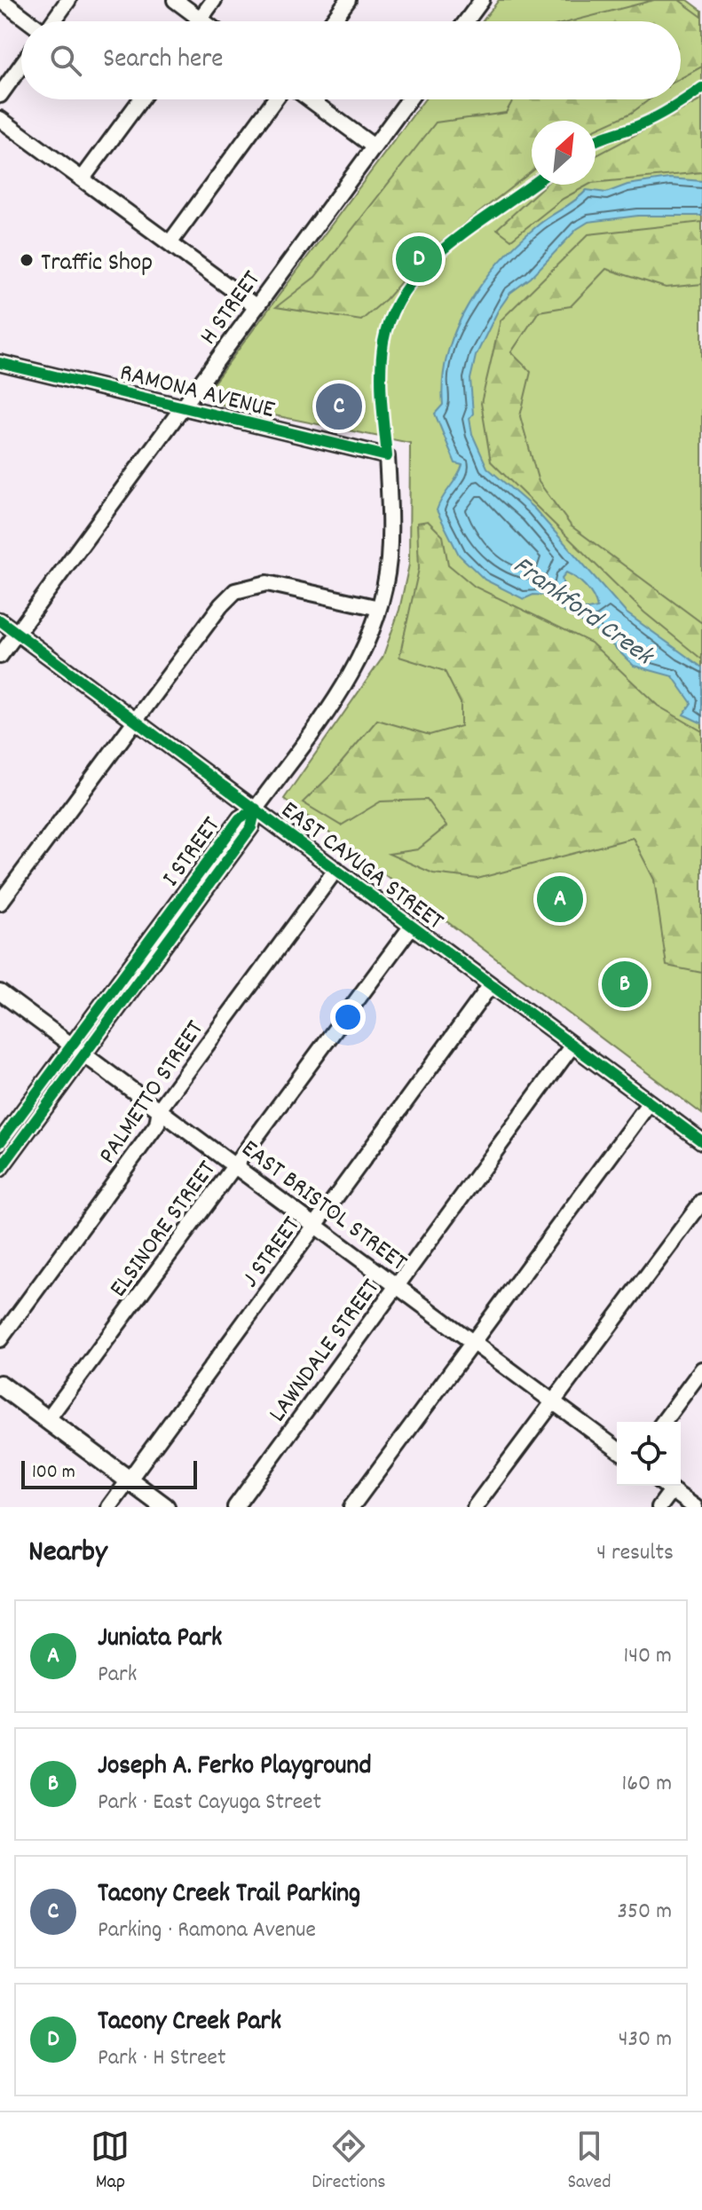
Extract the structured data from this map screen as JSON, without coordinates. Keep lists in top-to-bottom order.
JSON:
{
  "streets": {
    "street": [
      "H STREET",
      "RAMONA AVENUE",
      "I STREET",
      "EAST CAYUGA STREET",
      "PALMETTO STREET",
      "EAST BRISTOL STREET",
      "ELSINORE STREET",
      "J STREET",
      "LAWNDALE STREET"
    ]
  },
  "crossings": [
    ["H STREET", "RAMONA AVENUE"],
    ["H STREET", "EAST CAYUGA STREET"],
    ["RAMONA AVENUE", "I STREET"],
    ["I STREET", "EAST CAYUGA STREET"],
    ["I STREET", "EAST BRISTOL STREET"],
    ["EAST CAYUGA STREET", "PALMETTO STREET"],
    ["EAST CAYUGA STREET", "ELSINORE STREET"],
    ["EAST CAYUGA STREET", "J STREET"],
    ["EAST CAYUGA STREET", "LAWNDALE STREET"],
    ["PALMETTO STREET", "EAST BRISTOL STREET"],
    ["EAST BRISTOL STREET", "ELSINORE STREET"],
    ["EAST BRISTOL STREET", "J STREET"],
    ["EAST BRISTOL STREET", "LAWNDALE STREET"]
  ],
  "water": ["Frankford Creek"],
  "places": ["Traffic Shop"],
  "scale_bar": "100 m",
  "north": "top right",
  "page": {
    "search": "Search here",
    "pins": [
      "D",
      "C",
      "A",
      "B"
    ],
    "scale": "100 m",
    "heading": ["Nearby", "4 results"],
    "list": [
      {
        "mark": "A",
        "name": "Juniata Park",
        "note": "Park",
        "value": "140 m"
      },
      {
        "mark": "B",
        "name": "Joseph A. Ferko Playground",
        "note": "Park · East Cayuga Street",
        "value": "160 m"
      },
      {
        "mark": "C",
        "name": "Tacony Creek Trail Parking",
        "note": "Parking · Ramona Avenue",
        "value": "350 m"
      },
      {
        "mark": "D",
        "name": "Tacony Creek Park",
        "note": "Park · H Street",
        "value": "430 m"
      }
    ],
    "nav": ["Map", "Directions", "Saved"]
  }
}
